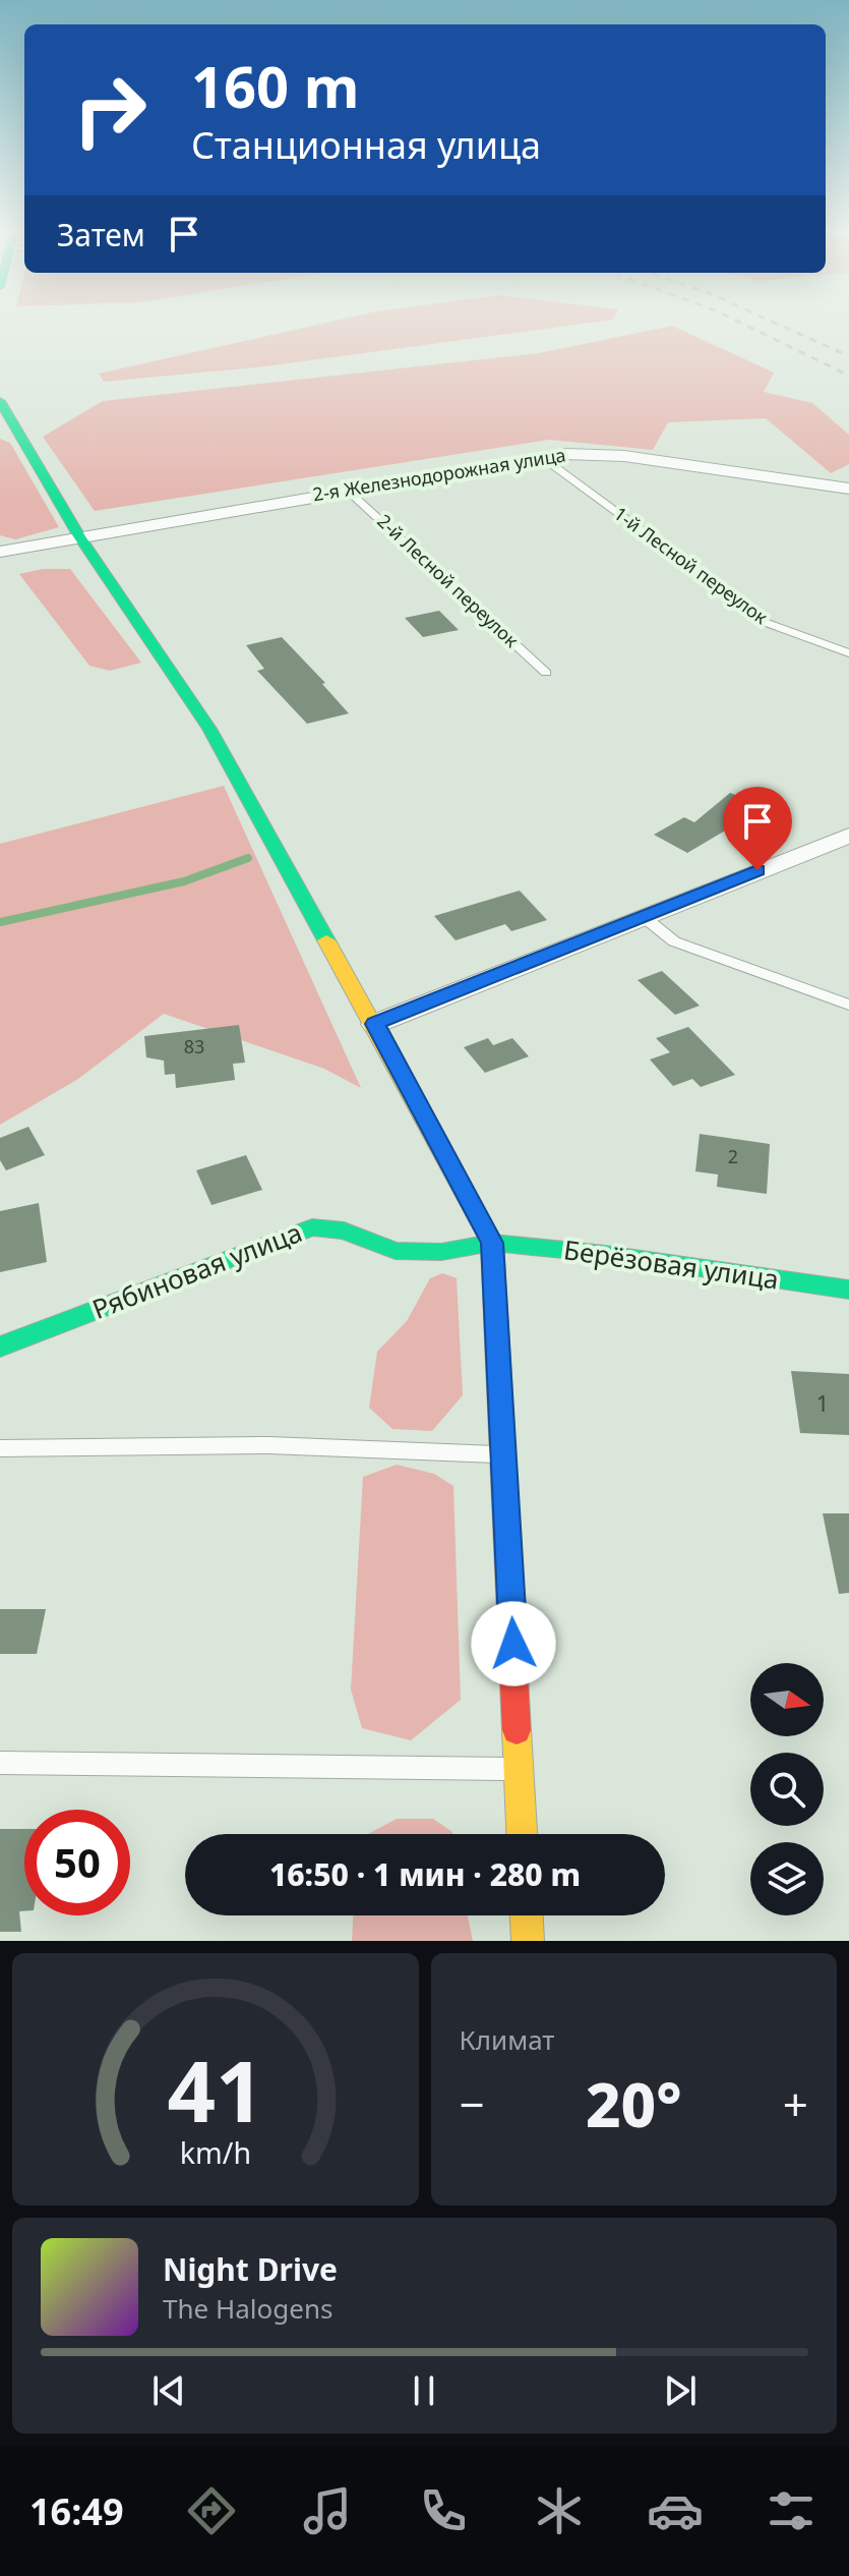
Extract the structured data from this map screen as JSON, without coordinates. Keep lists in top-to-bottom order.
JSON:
{
  "streets": {
    "main road": ["Берёзовая улица", "Рябиновая улица"],
    "street": ["2-я Железнодорожная улица"],
    "lane": ["1-й Лесной переулок", "2-й Лесной переулок"]
  },
  "crossings": [
    ["2-я Железнодорожная улица", "1-й Лесной переулок"],
    ["2-я Железнодорожная улица", "2-й Лесной переулок"],
    ["Берёзовая улица", "Рябиновая улица"]
  ],
  "house_numbers": ["83", "2", "1"],
  "north": "right",
  "page": {
    "turn": ["160 m", "Станционная улица"],
    "then": "Затем",
    "limit": "50",
    "trip": "16:50 · 1 мин · 280 m",
    "tile": "Климат",
    "heat": ["−", "20°", "+"],
    "song": ["Night Drive", "The Halogens"],
    "tabs": "16:49",
    "gauge": ["41", "km/h"]
  }
}
